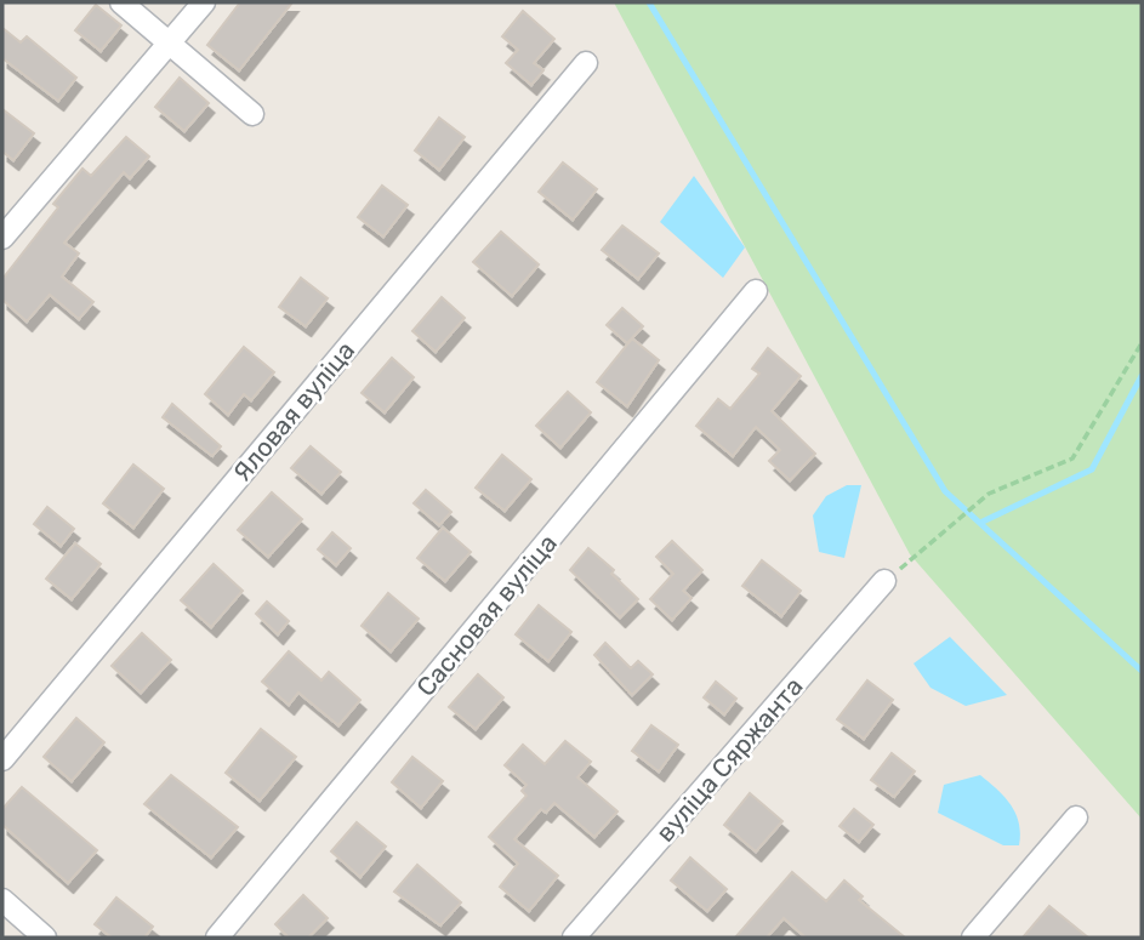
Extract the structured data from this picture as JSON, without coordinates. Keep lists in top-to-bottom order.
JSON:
{
  "streets": {
    "street": ["Яловая вуліца", "Сасновая вуліца", "вуліца Сяржанта"]
  }
}
